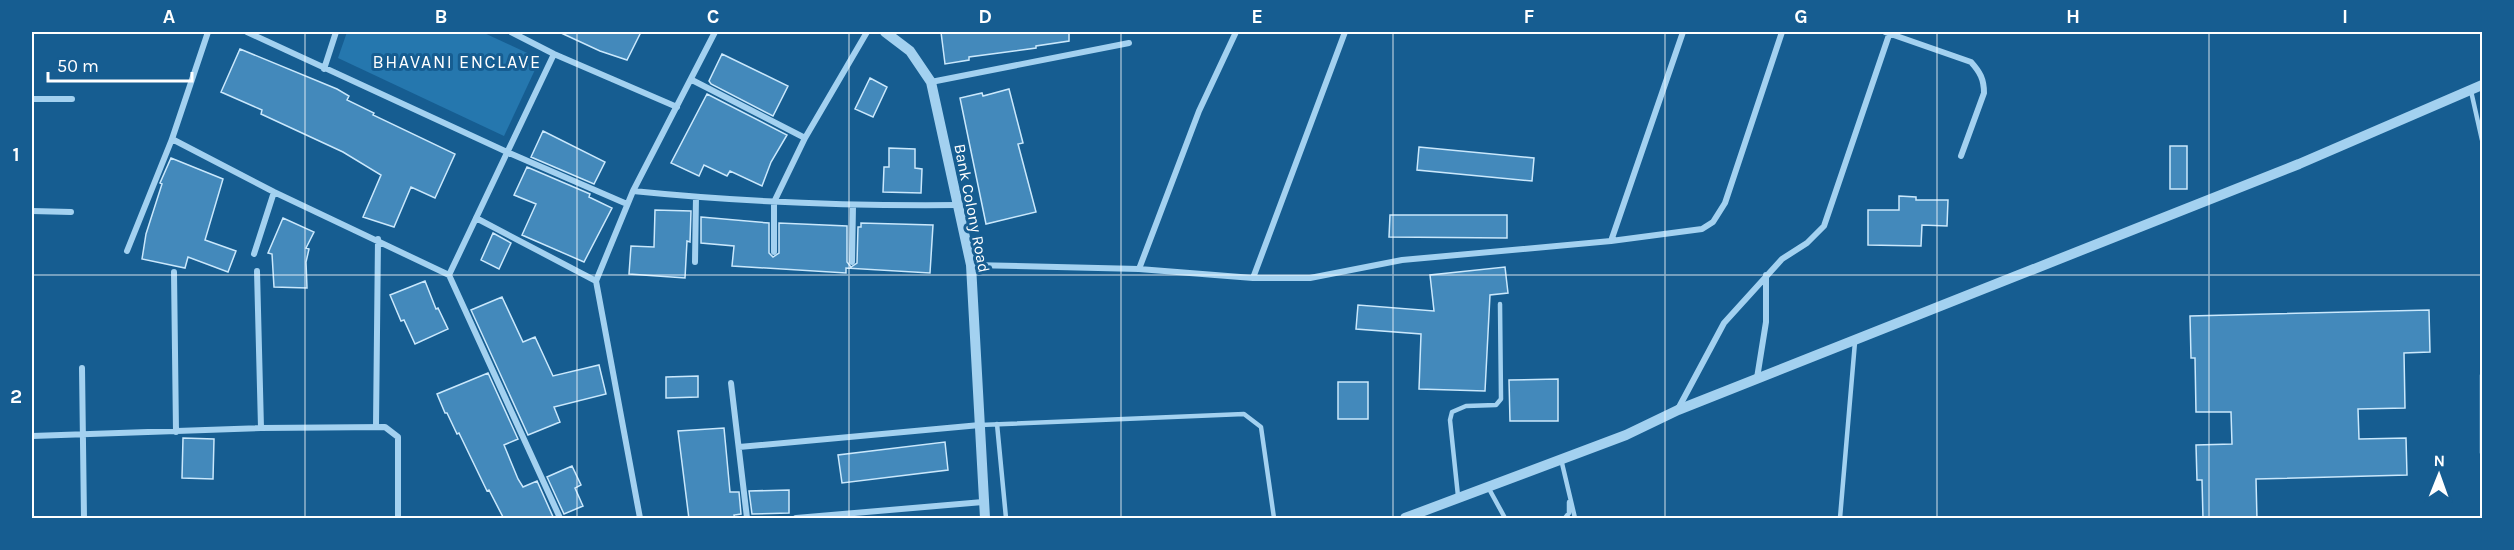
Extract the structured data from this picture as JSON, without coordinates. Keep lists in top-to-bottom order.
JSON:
{
  "streets": {
    "street": ["Bank Colony Road"]
  },
  "districts": ["BHAVANI ENCLAVE"],
  "scale_bar": "50 m",
  "north": "top",
  "grid": {
    "columns": [
      "A",
      "B",
      "C",
      "D",
      "E",
      "F",
      "G",
      "H",
      "I"
    ],
    "rows": ["1", "2"]
  }
}
